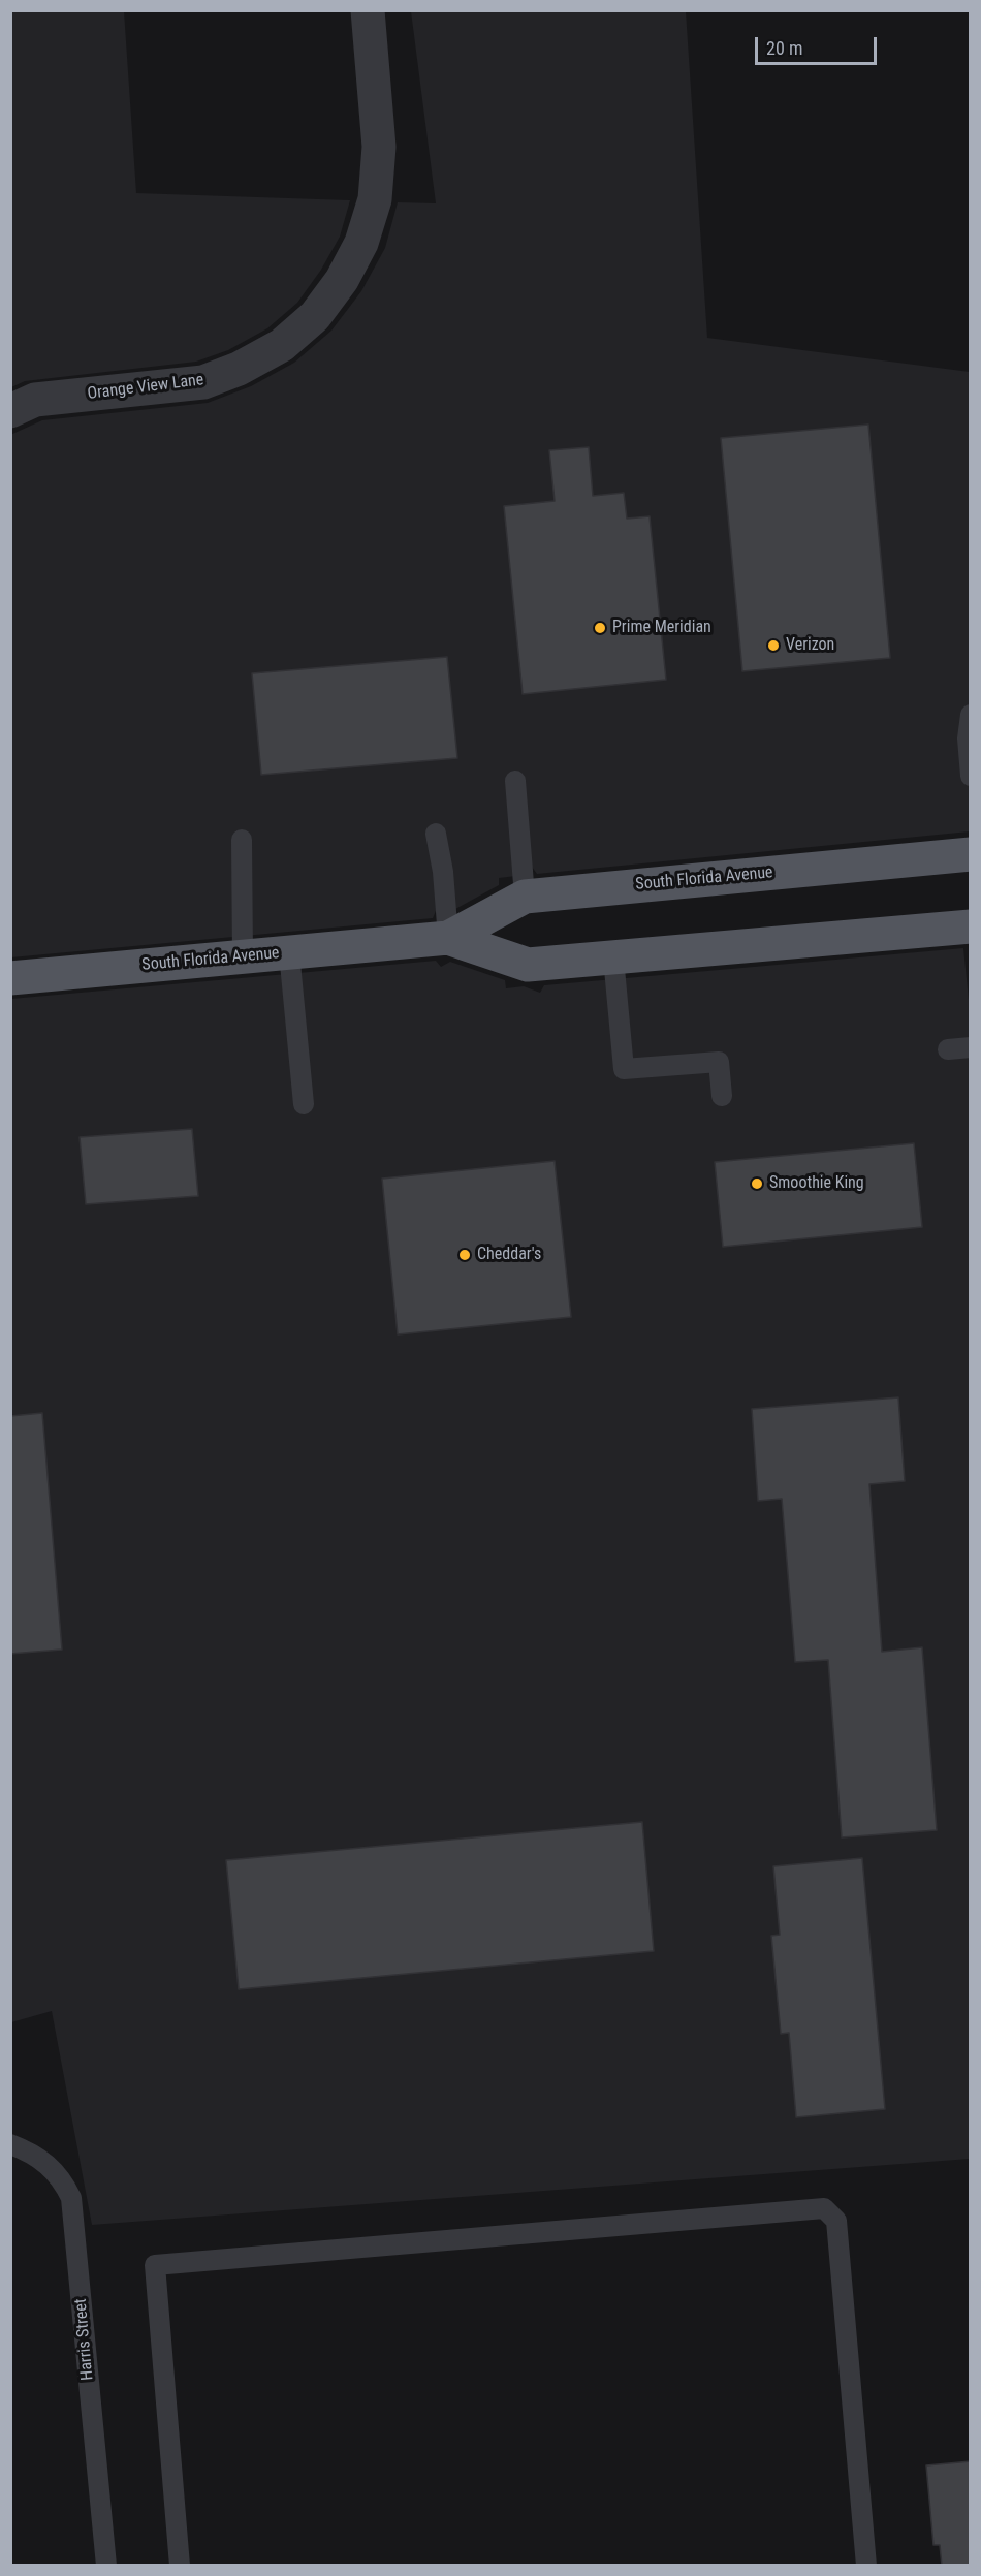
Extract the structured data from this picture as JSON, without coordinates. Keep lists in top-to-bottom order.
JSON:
{
  "streets": {
    "main road": ["South Florida Avenue"],
    "street": ["Orange View Lane"],
    "lane": ["Harris Street"]
  },
  "places": [
    "Prime Meridian",
    "Verizon",
    "Smoothie King",
    "Cheddar's"
  ],
  "scale_bar": "20 m"
}
